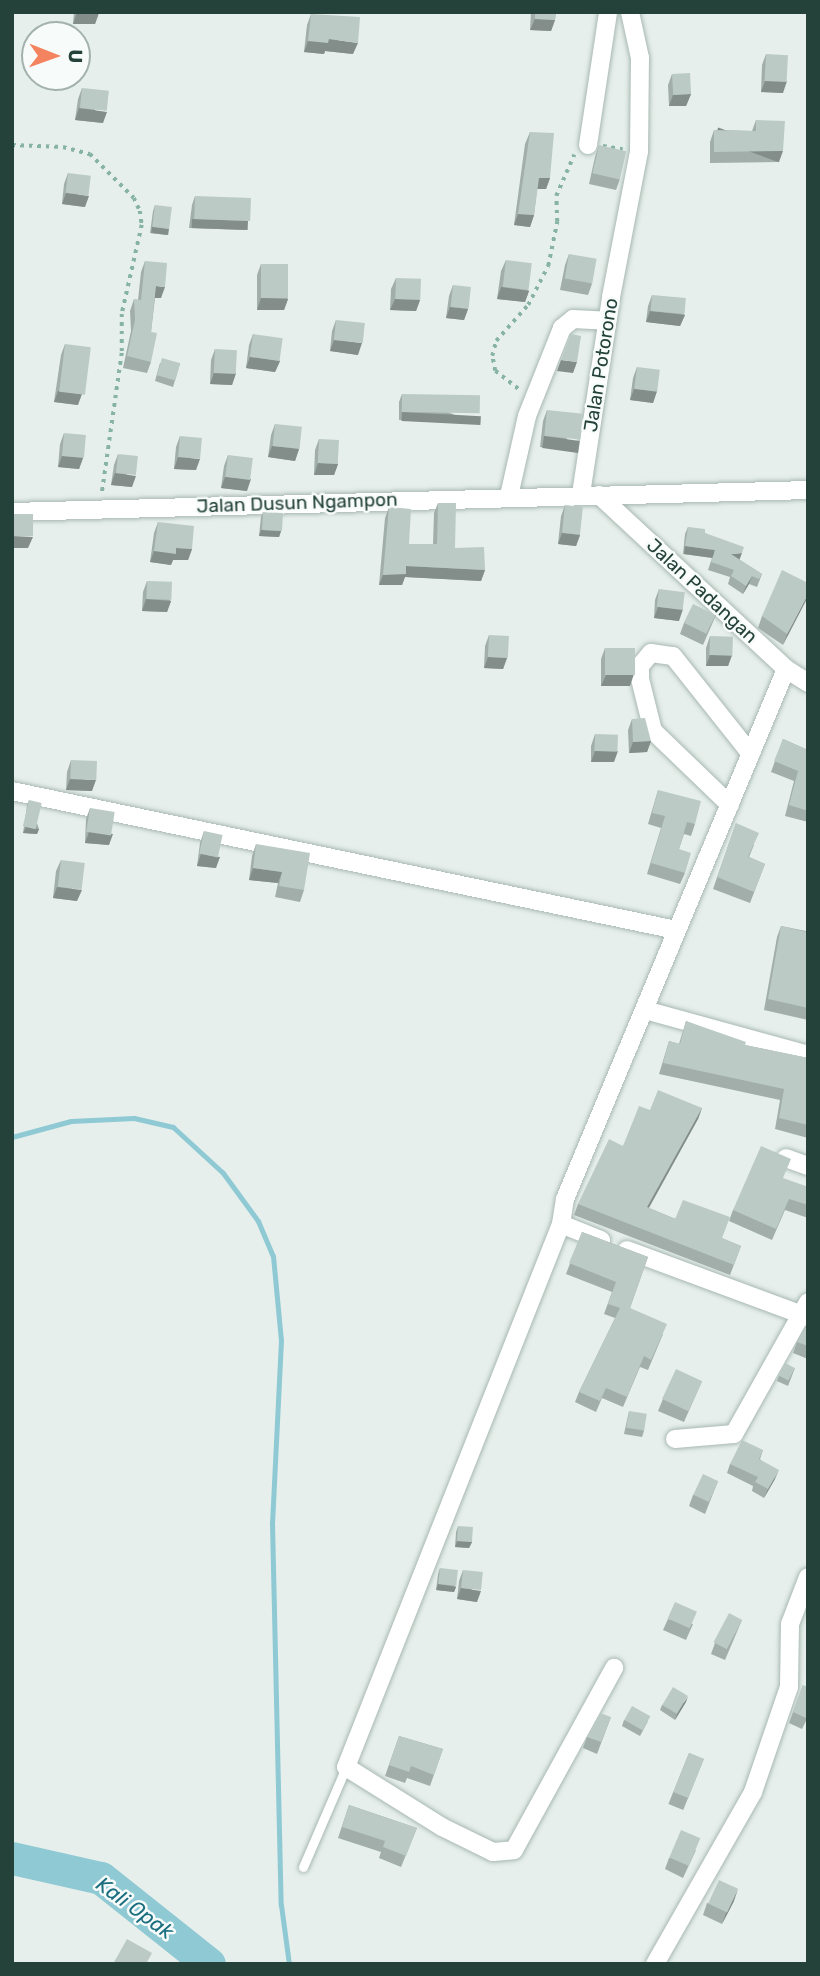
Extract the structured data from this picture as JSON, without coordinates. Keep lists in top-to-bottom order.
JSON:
{
  "streets": {
    "street": ["Jalan Potorono", "Jalan Dusun Ngampon", "Jalan Padangan"]
  },
  "crossings": [
    ["Jalan Potorono", "Jalan Dusun Ngampon"],
    ["Jalan Potorono", "Jalan Padangan"],
    ["Jalan Dusun Ngampon", "Jalan Padangan"]
  ],
  "water": ["Kali Opak"],
  "north": "right"
}
